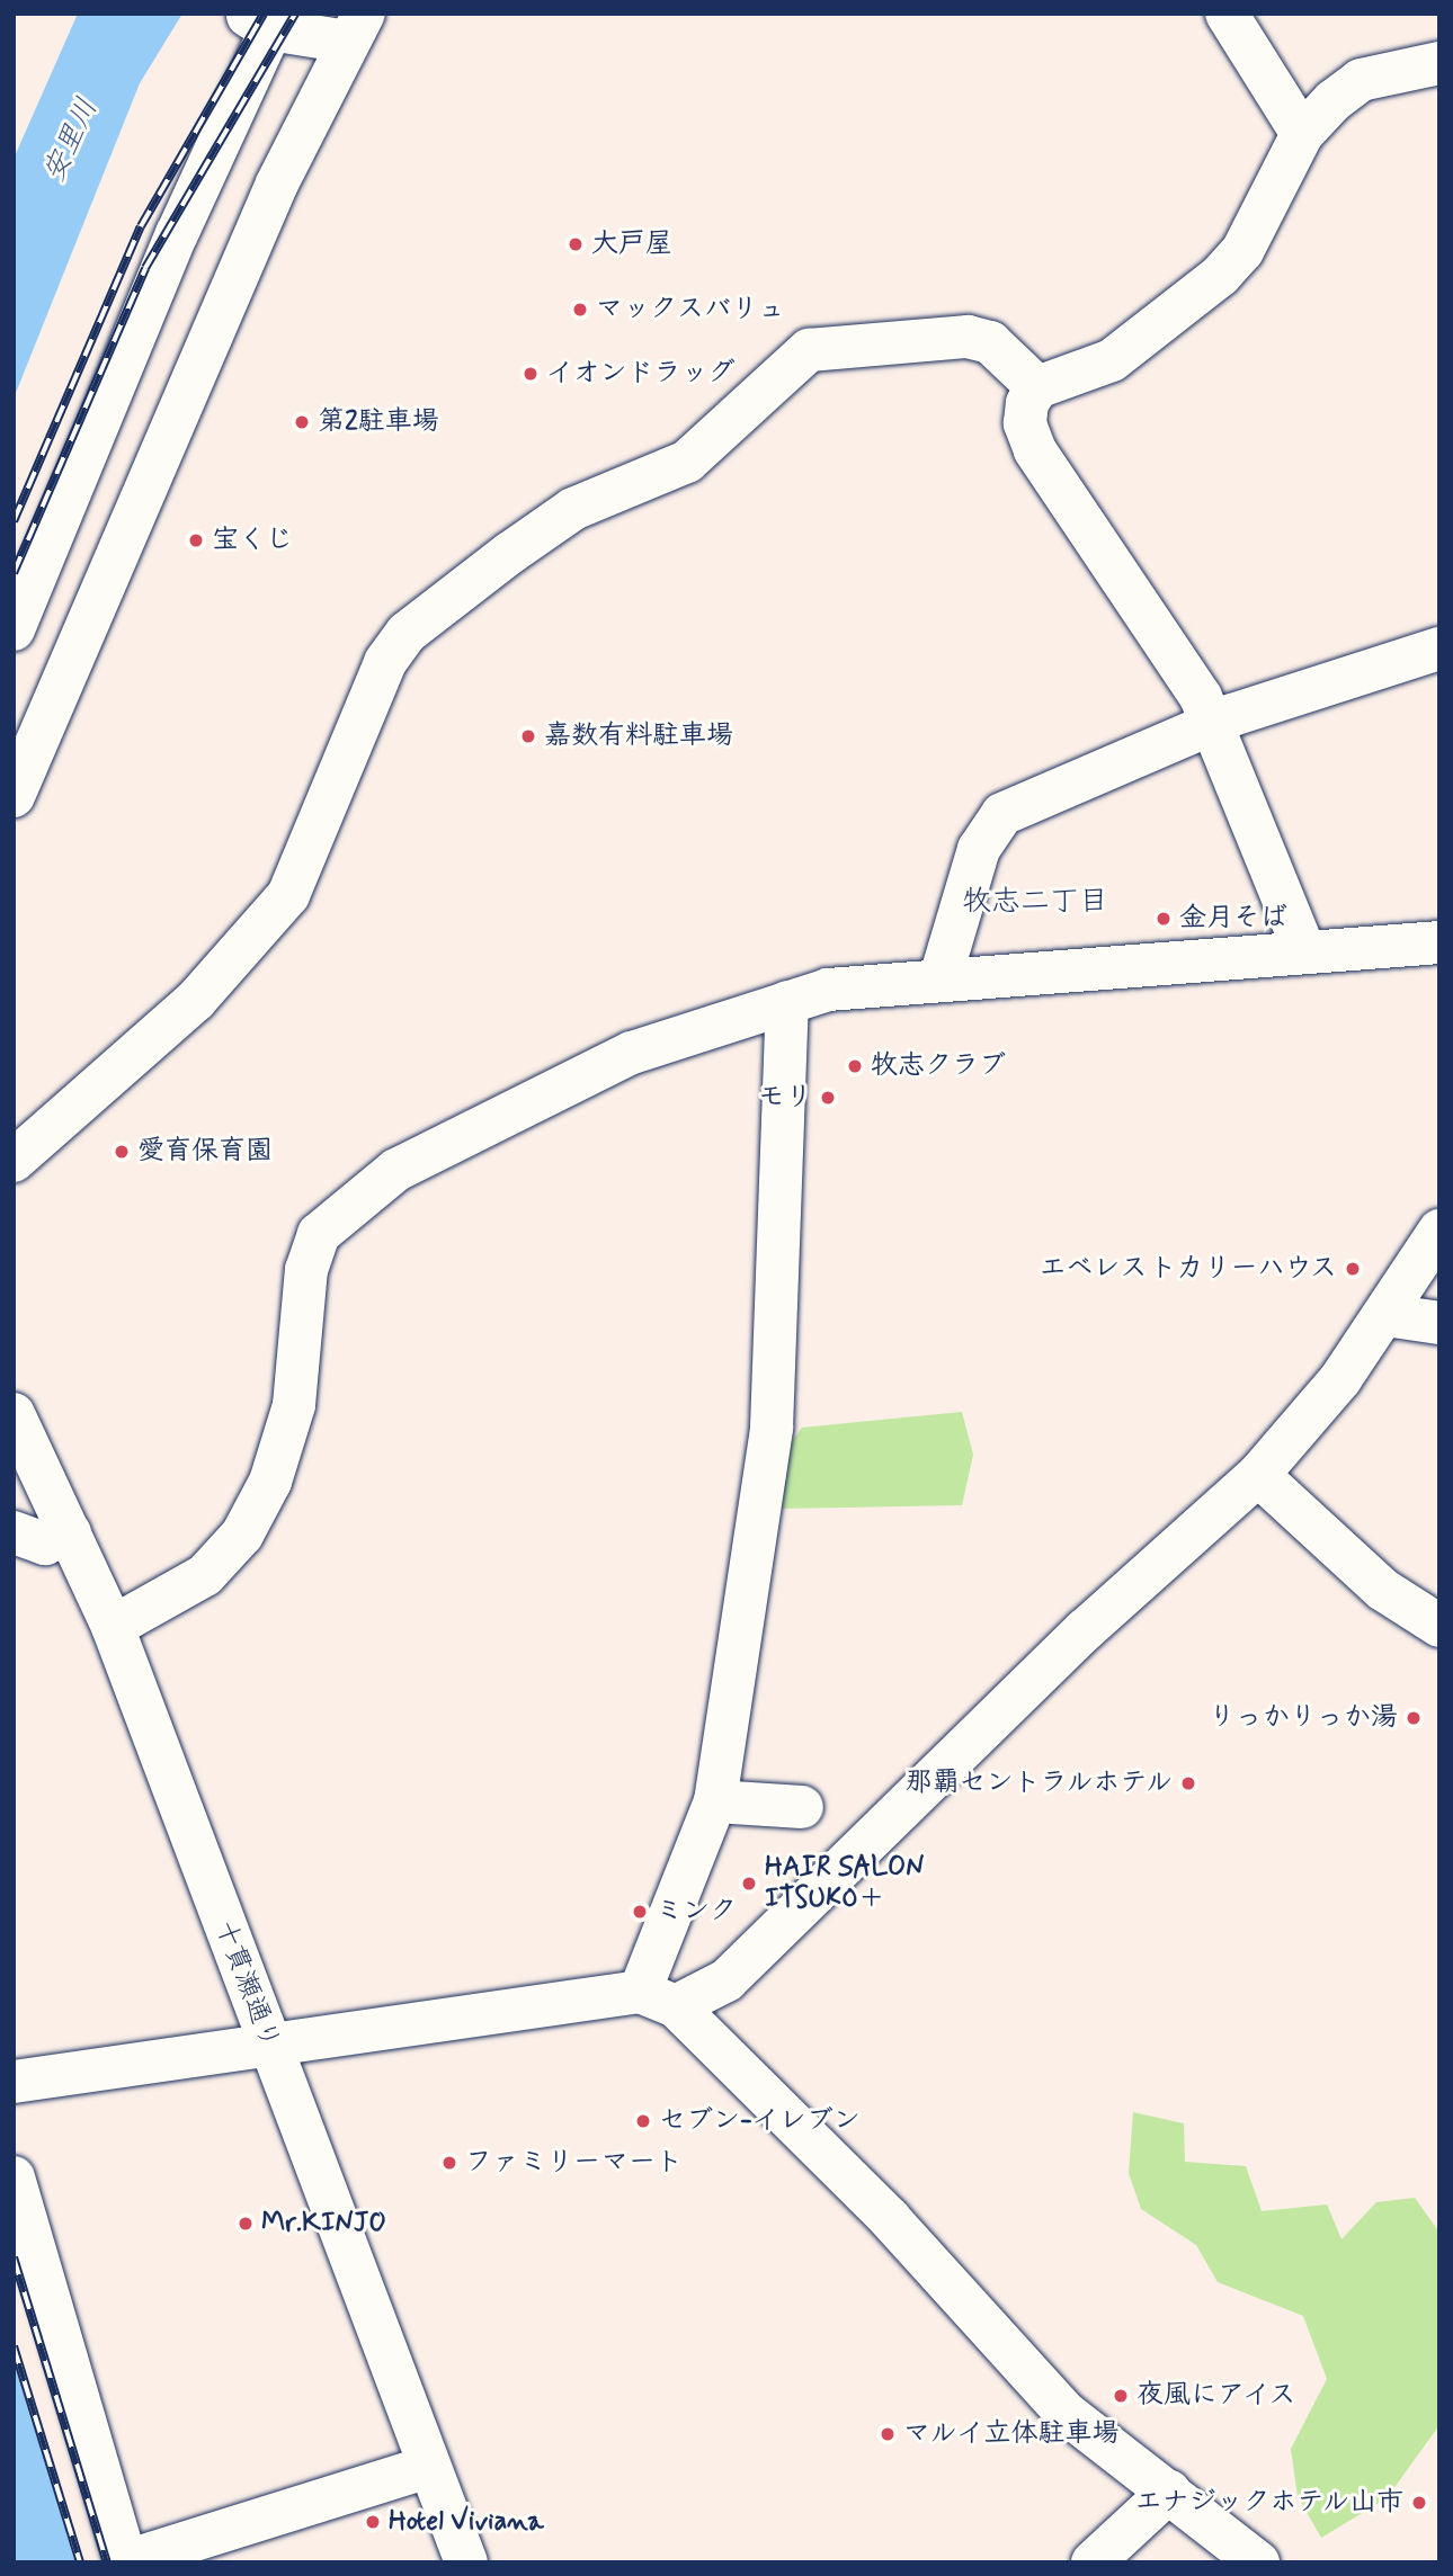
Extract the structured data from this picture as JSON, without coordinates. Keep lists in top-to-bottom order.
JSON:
{
  "streets": {
    "street": ["十貫瀬通り"]
  },
  "districts": ["牧志二丁目"],
  "water": ["安里川"],
  "places": [
    "大戸屋",
    "マックスバリュ",
    "イオンドラッグ",
    "第2駐車場",
    "宝くじ",
    "嘉数有料駐車場",
    "金月そば",
    "牧志クラブ",
    "モリ",
    "愛育保育園",
    "エベレストカリーハウス",
    "りっかりっか湯",
    "那覇セントラルホテル",
    "HAIR SALON ITSUKO＋",
    "ミンク",
    "セブン-イレブン",
    "ファミリーマート",
    "Mr.KINJO",
    "夜風にアイス",
    "マルイ立体駐車場",
    "エナジックホテル山市",
    "Hotel Viviana"
  ]
}
